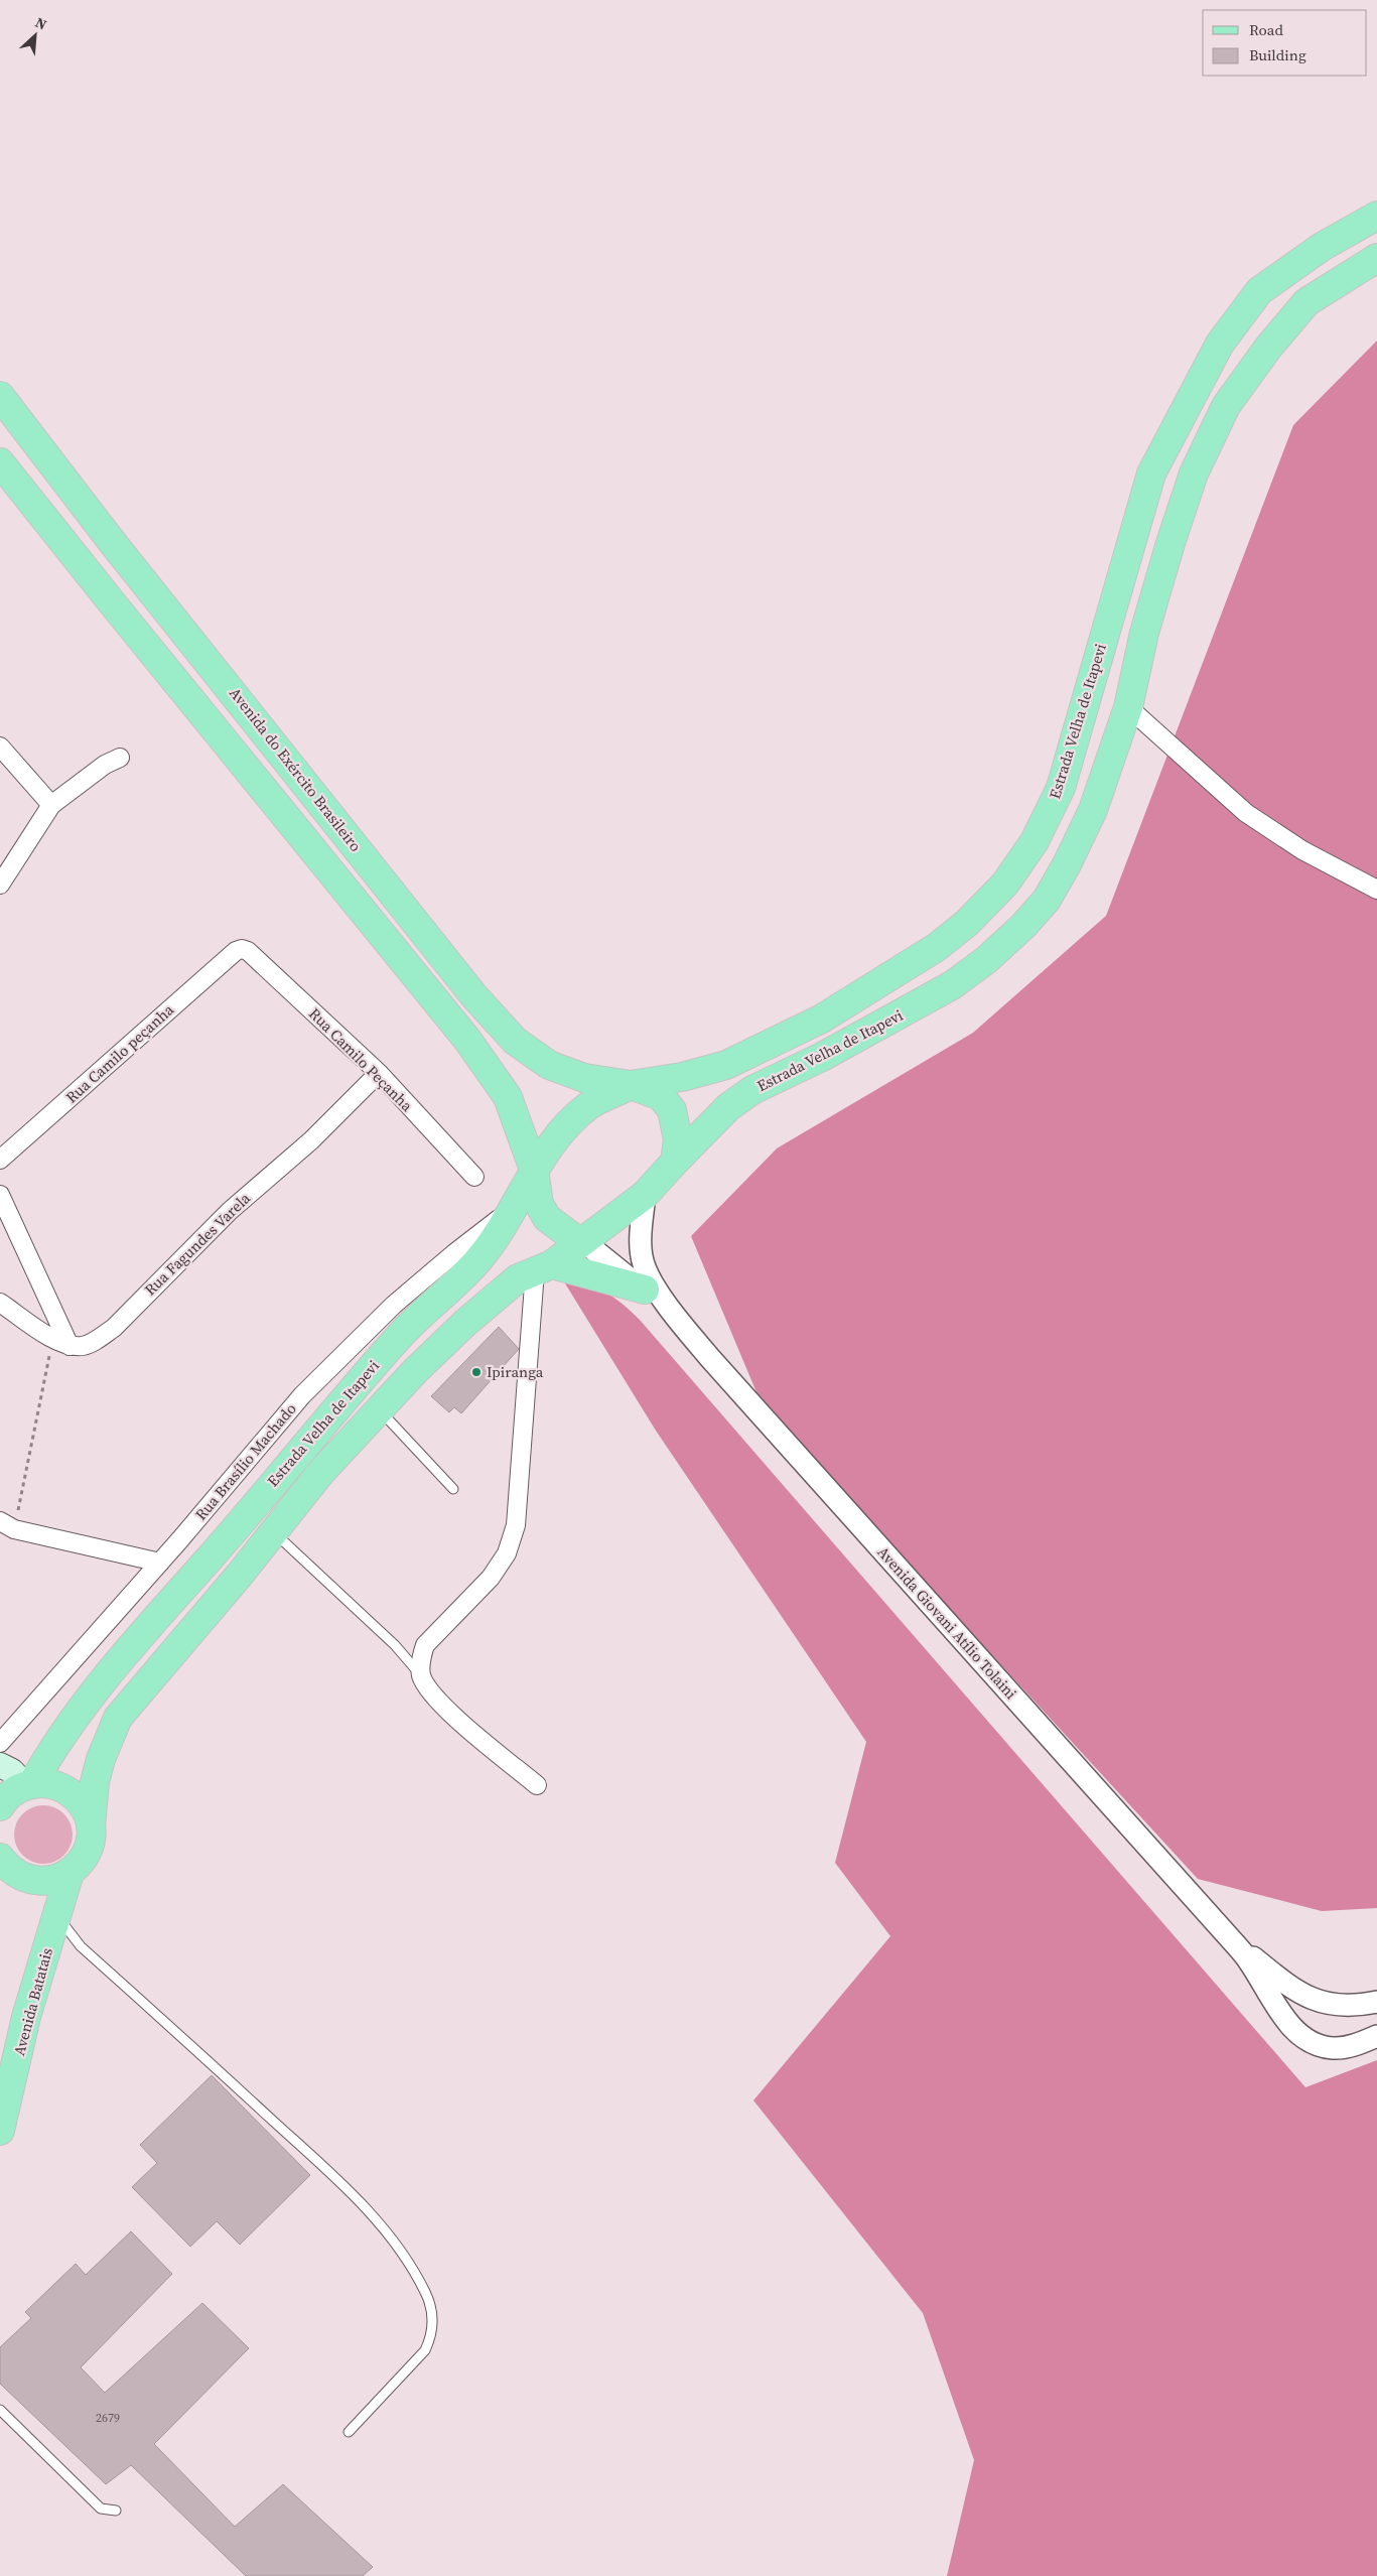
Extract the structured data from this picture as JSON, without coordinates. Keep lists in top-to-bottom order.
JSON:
{
  "streets": {
    "main road": ["Estrada Velha de Itapevi", "Avenida do Exército Brasileiro", "Avenida Batatais"],
    "street": [
      "Rua Camilo peçanha",
      "Rua Camilo Peçanha",
      "Rua Fagundes Varela",
      "Rua Brasílio Machado",
      "Avenida Giovani Atílio Tolaini"
    ]
  },
  "crossings": [
    ["Estrada Velha de Itapevi", "Avenida do Exército Brasileiro"],
    ["Estrada Velha de Itapevi", "Rua Brasílio Machado"],
    ["Rua Camilo peçanha", "Rua Camilo Peçanha"],
    ["Rua Camilo Peçanha", "Rua Fagundes Varela"]
  ],
  "places": ["Ipiranga"],
  "house_numbers": ["2679"],
  "legend": ["Road", "Building"],
  "north": "top right"
}
